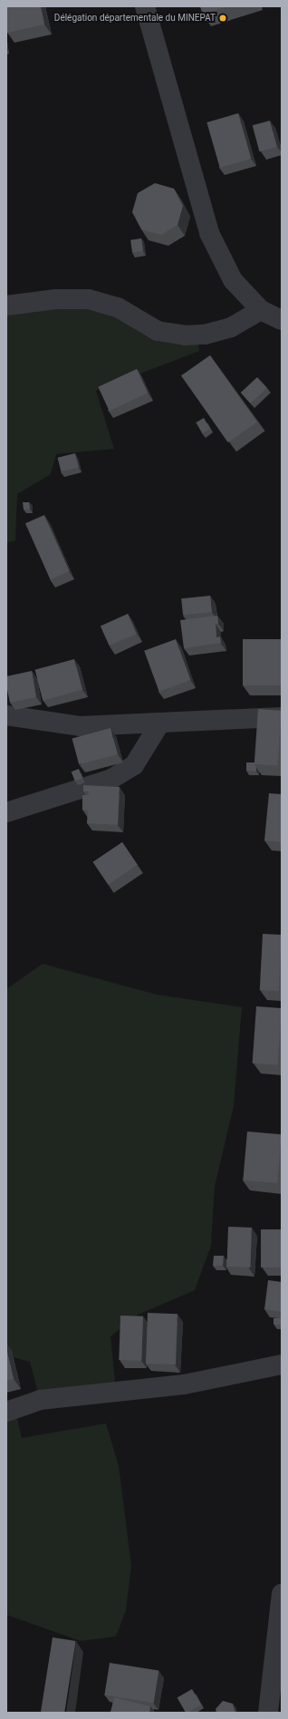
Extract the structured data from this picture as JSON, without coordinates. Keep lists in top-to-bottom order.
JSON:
{
  "places": ["Délégation départementale du MINEPAT"]
}
